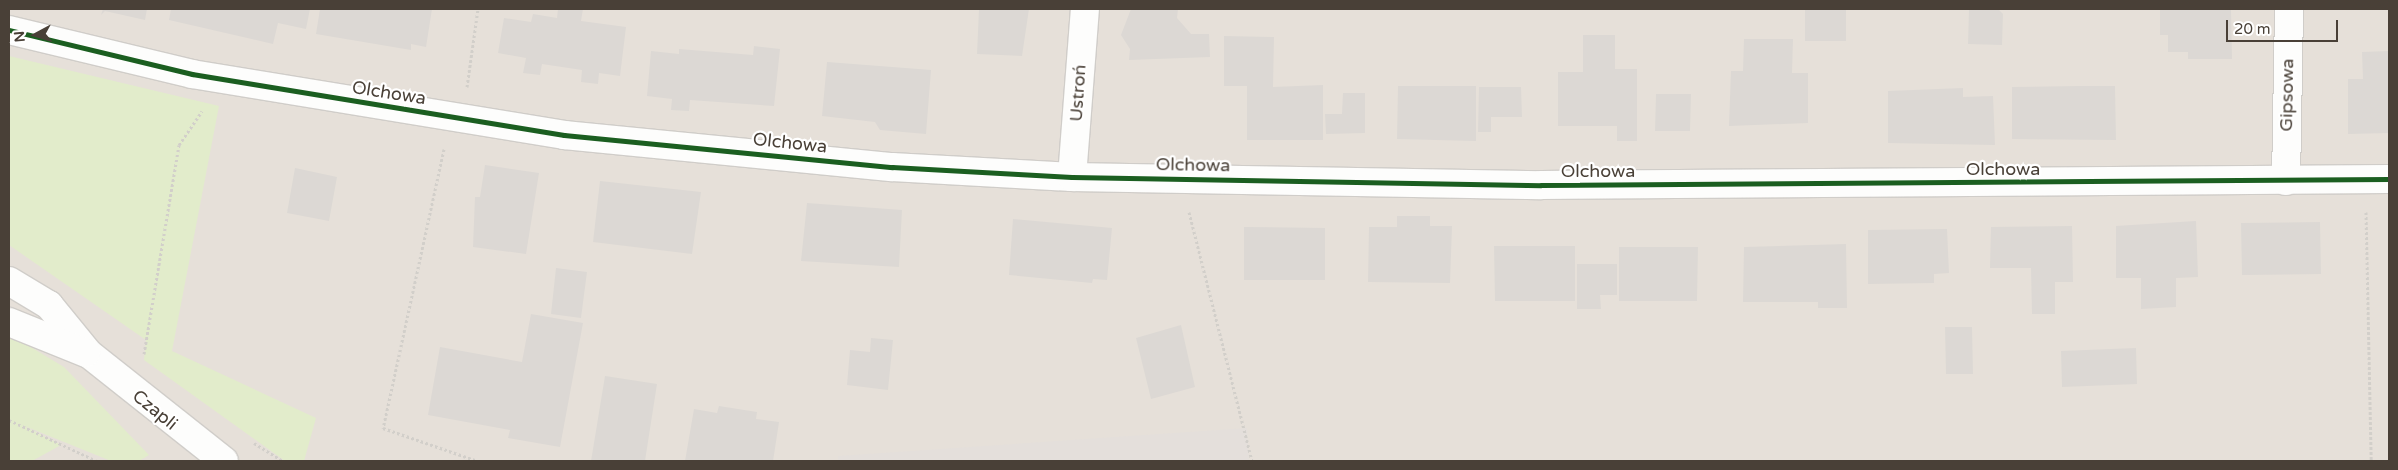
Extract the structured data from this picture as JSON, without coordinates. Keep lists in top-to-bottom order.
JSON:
{
  "streets": {
    "street": [
      "Olchowa",
      "Ustroń",
      "Gipsowa",
      "Czapli"
    ]
  },
  "crossings": [
    ["Olchowa", "Ustroń"],
    ["Olchowa", "Gipsowa"]
  ],
  "scale_bar": "20 m",
  "north": "left"
}
